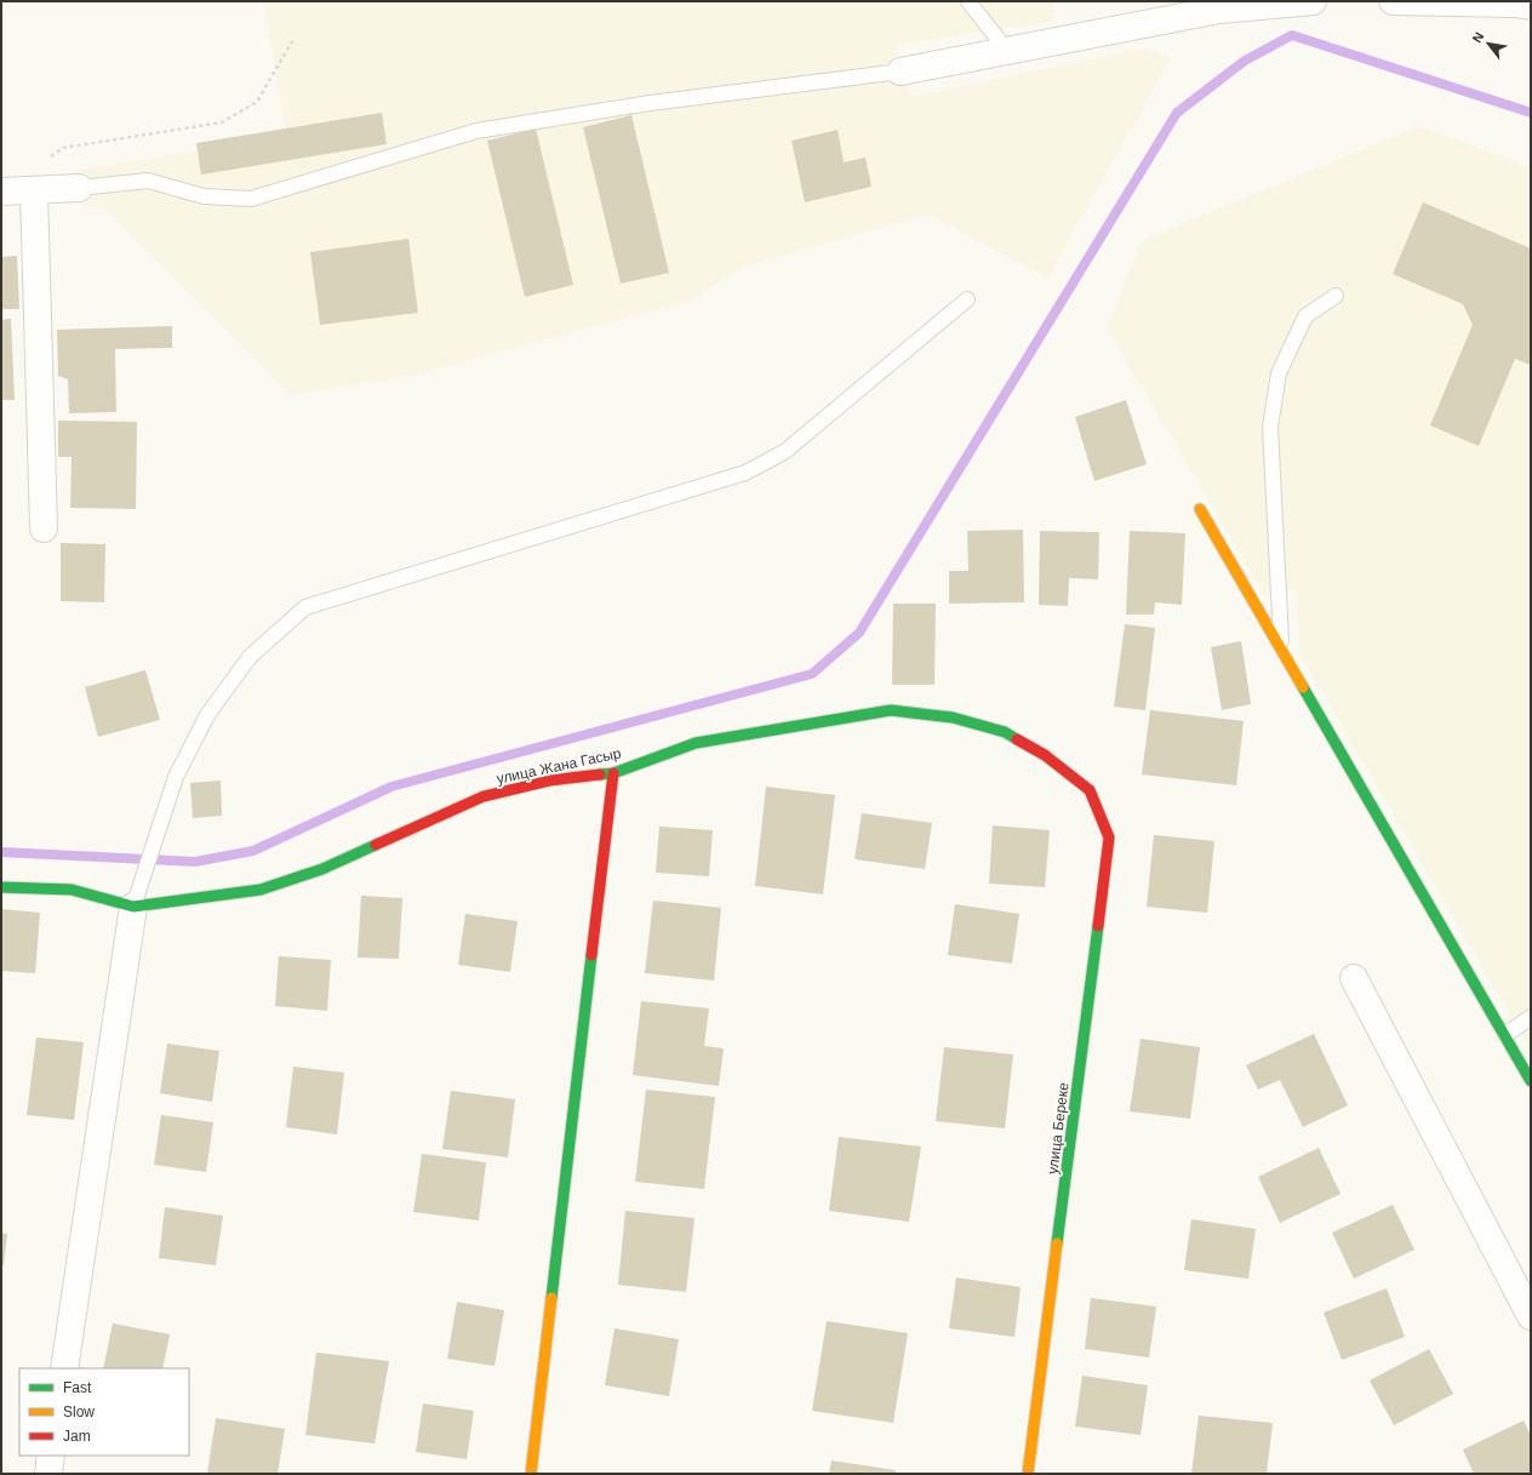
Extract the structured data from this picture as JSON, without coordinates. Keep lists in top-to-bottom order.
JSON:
{
  "streets": {
    "street": ["улица Жана Гасыр", "улица Береке"]
  },
  "crossings": [
    ["улица Жана Гасыр", "улица Береке"]
  ],
  "legend": ["Fast", "Slow", "Jam"],
  "north": "top left"
}
